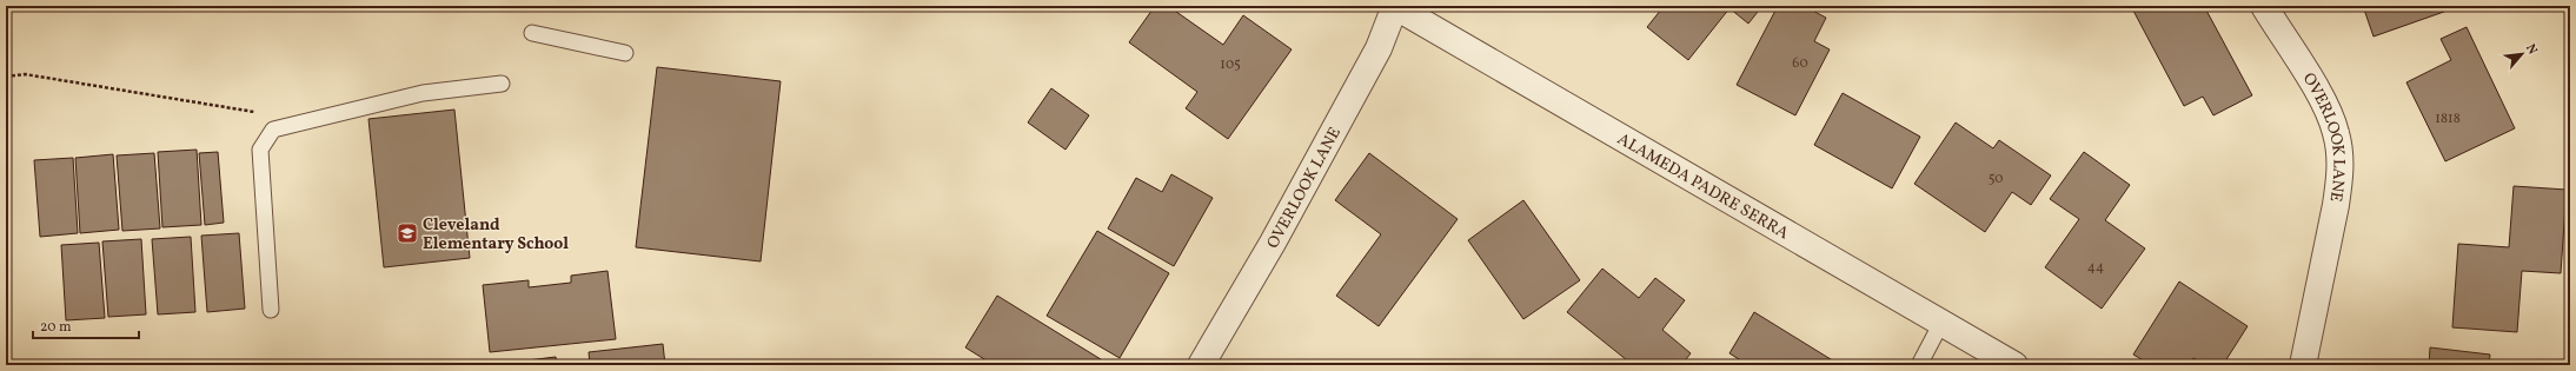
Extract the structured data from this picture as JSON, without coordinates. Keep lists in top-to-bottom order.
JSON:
{
  "streets": {
    "street": ["OVERLOOK LANE", "ALAMEDA PADRE SERRA"]
  },
  "crossings": [
    ["OVERLOOK LANE", "ALAMEDA PADRE SERRA"]
  ],
  "places": {
    "school or university": ["Cleveland Elementary School"]
  },
  "house_numbers": [
    "60",
    "105",
    "1818",
    "50",
    "44"
  ],
  "scale_bar": "20 m",
  "north": "top right"
}
